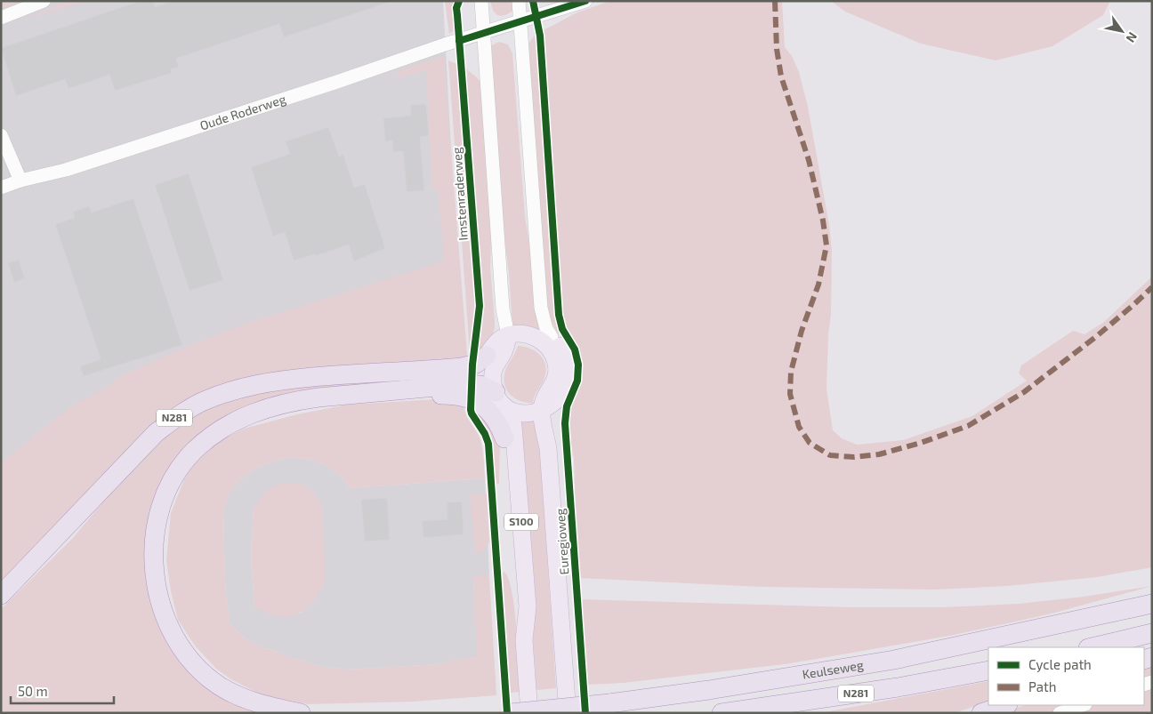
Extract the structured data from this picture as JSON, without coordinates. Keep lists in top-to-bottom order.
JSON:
{
  "streets": {
    "highway": ["N281", "Keulseweg"],
    "main road": ["S100", "Euregioweg"],
    "street": ["Oude Roderweg"],
    "cycle path": ["Imstenraderweg"]
  },
  "crossings": [
    ["N281", "S100"],
    ["S100", "Euregioweg"]
  ],
  "legend": ["Cycle path", "Path"],
  "scale_bar": "50 m",
  "north": "bottom right"
}
